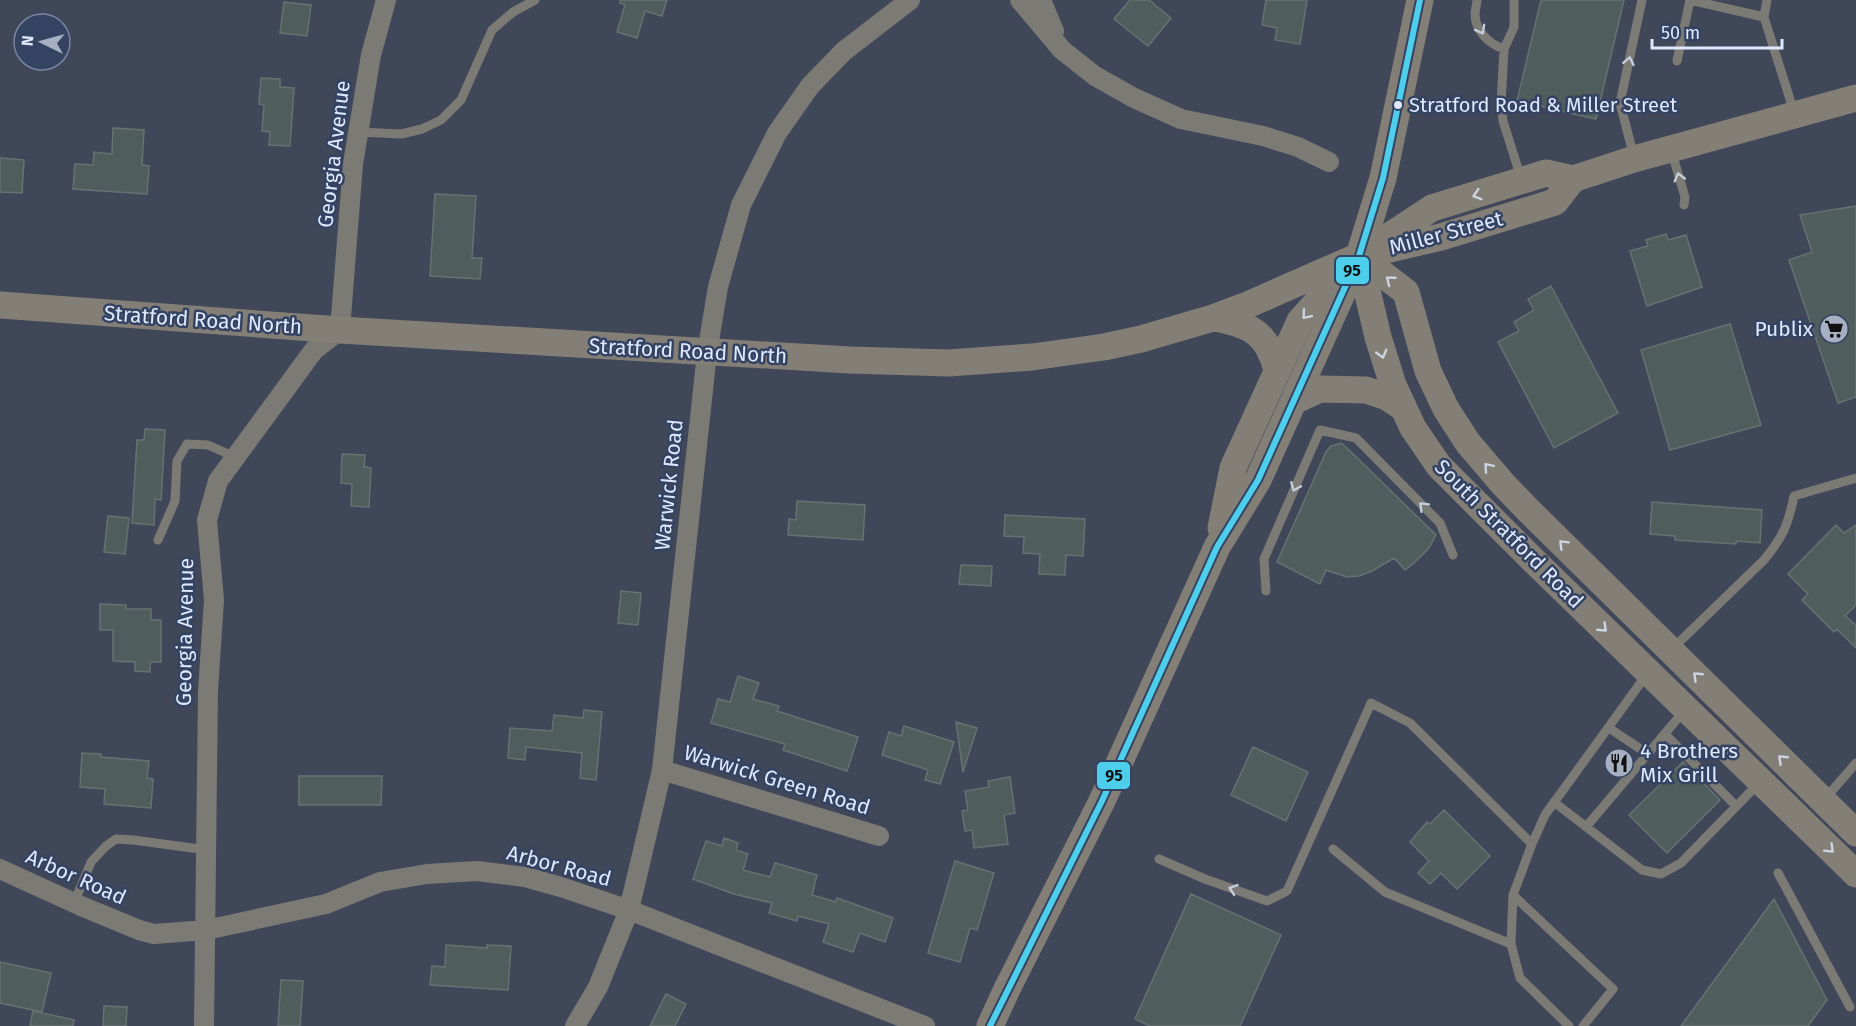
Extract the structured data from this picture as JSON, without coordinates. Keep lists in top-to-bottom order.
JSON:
{
  "streets": {
    "main road": ["Miller Street", "Stratford Road North", "South Stratford Road"],
    "street": [
      "Georgia Avenue",
      "Warwick Road",
      "Warwick Green Road",
      "Arbor Road"
    ]
  },
  "crossings": [
    ["Georgia Avenue", "Stratford Road North"],
    ["Georgia Avenue", "Arbor Road"],
    ["Miller Street", "Stratford Road North"],
    ["Miller Street", "South Stratford Road"],
    ["Stratford Road North", "Warwick Road"],
    ["Stratford Road North", "South Stratford Road"],
    ["Warwick Road", "Warwick Green Road"],
    ["Warwick Road", "Arbor Road"]
  ],
  "places": {
    "other": ["Stratford Road & Miller Street"],
    "supermarket": ["Publix"],
    "restaurant": ["4 Brothers Mix Grill"]
  },
  "lines": ["transit line 95"],
  "scale_bar": "50 m",
  "north": "left"
}
